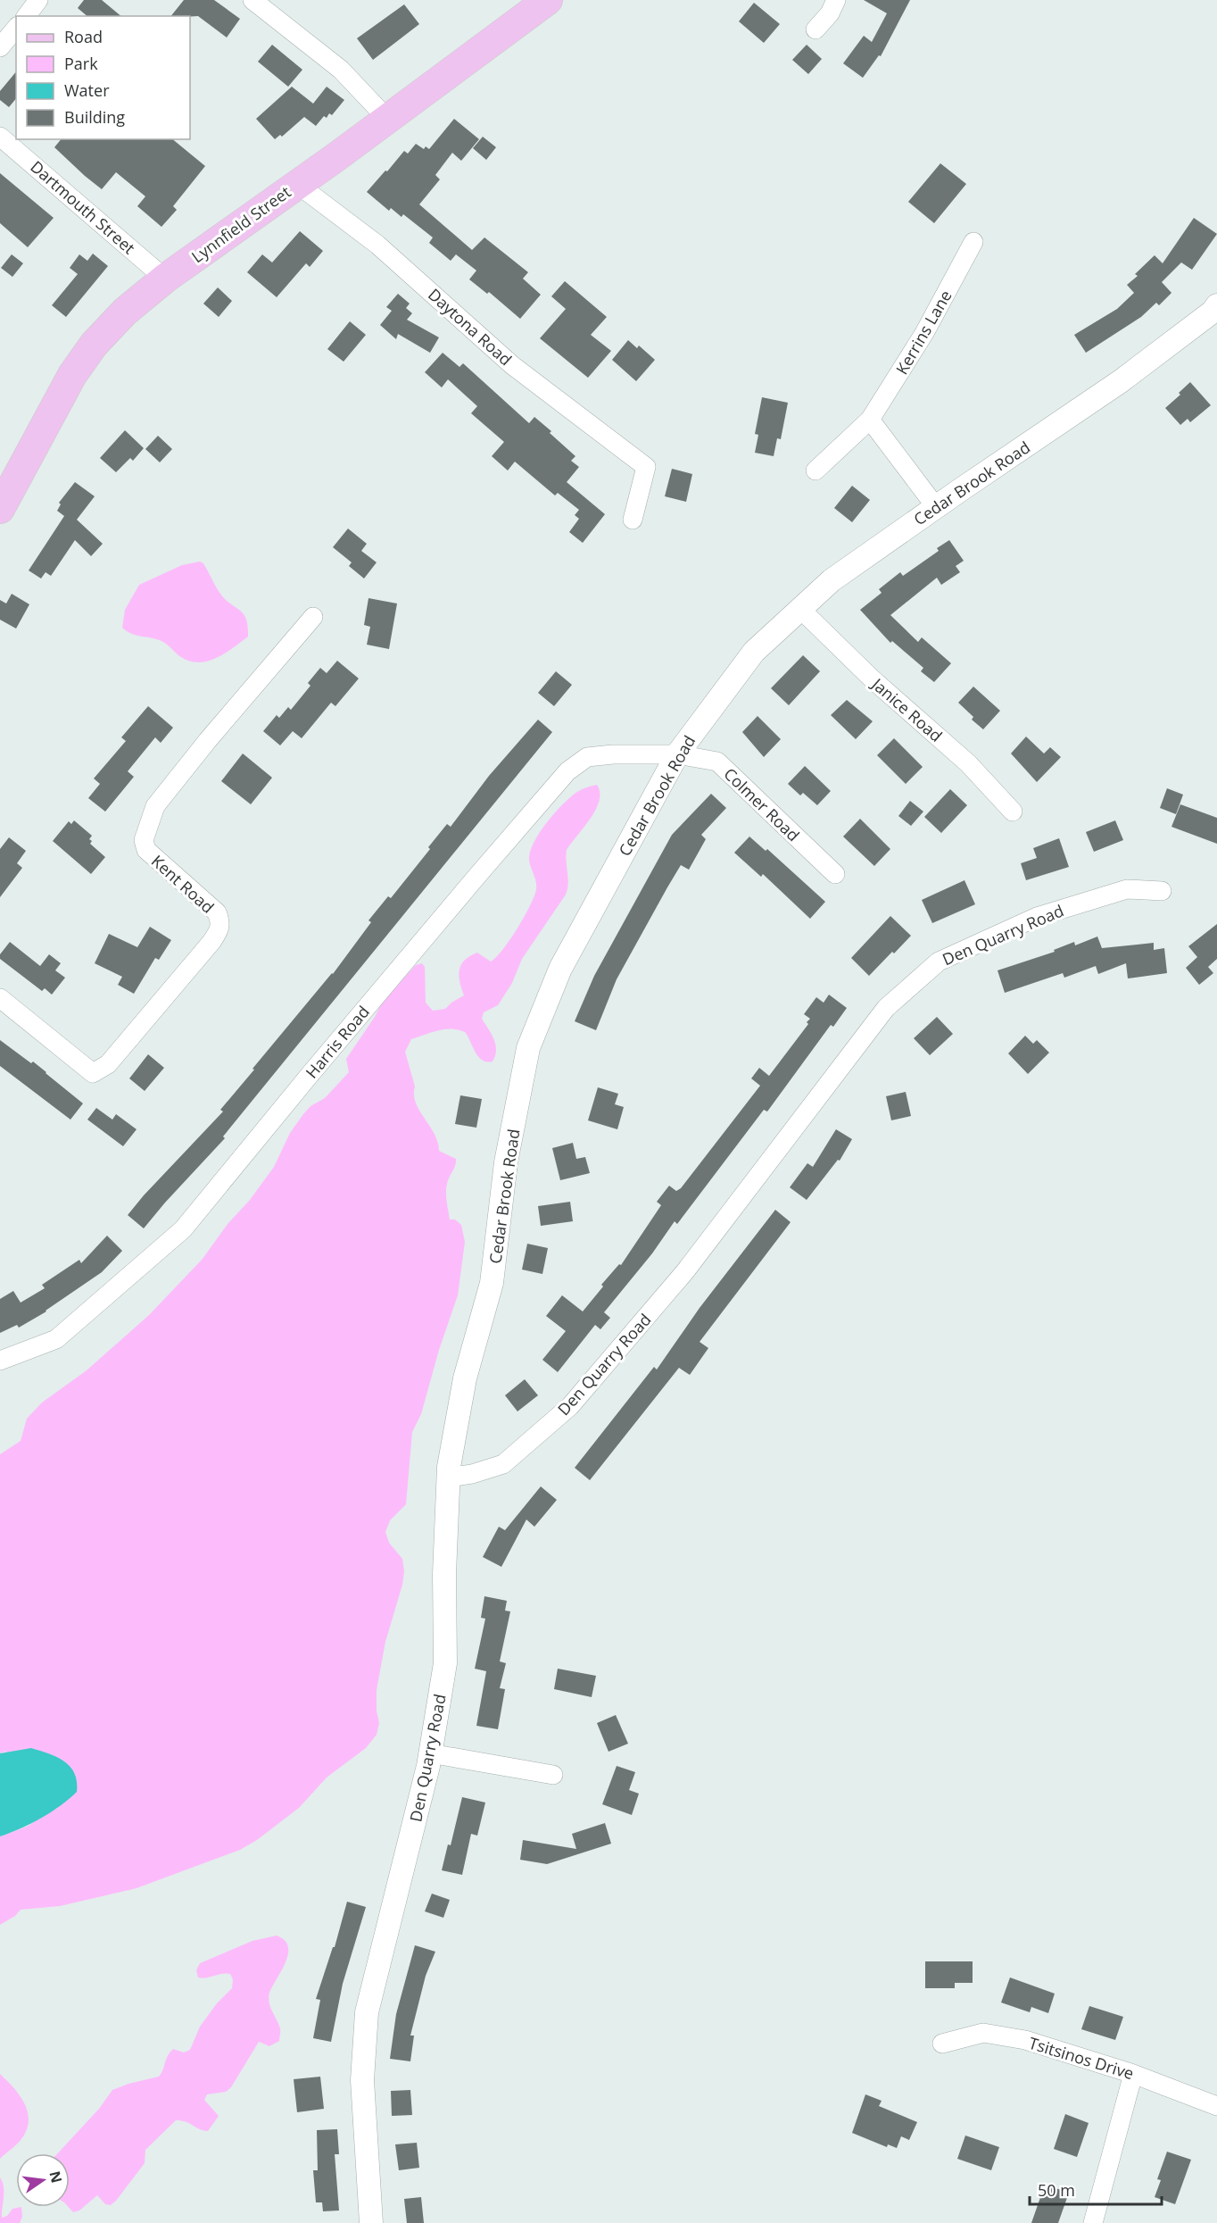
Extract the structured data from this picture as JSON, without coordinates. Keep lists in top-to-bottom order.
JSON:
{
  "streets": {
    "main road": ["Lynnfield Street"],
    "street": [
      "Dartmouth Street",
      "Daytona Road",
      "Kerrins Lane",
      "Cedar Brook Road",
      "Janice Road",
      "Colmer Road",
      "Kent Road",
      "Den Quarry Road",
      "Harris Road",
      "Tsitsinos Drive"
    ]
  },
  "crossings": [
    ["Dartmouth Street", "Lynnfield Street"],
    ["Lynnfield Street", "Daytona Road"],
    ["Cedar Brook Road", "Janice Road"],
    ["Cedar Brook Road", "Colmer Road"],
    ["Cedar Brook Road", "Den Quarry Road"],
    ["Cedar Brook Road", "Harris Road"],
    ["Colmer Road", "Harris Road"]
  ],
  "legend": [
    "Road",
    "Park",
    "Water",
    "Building"
  ],
  "scale_bar": "50 m",
  "north": "right"
}
